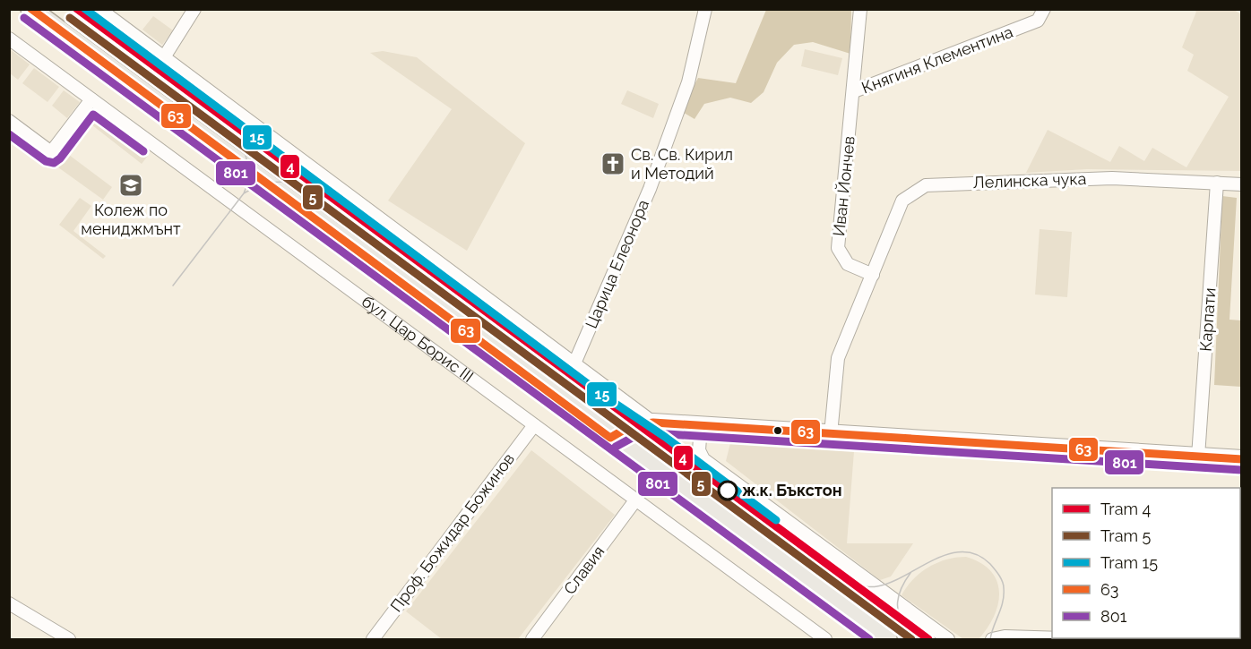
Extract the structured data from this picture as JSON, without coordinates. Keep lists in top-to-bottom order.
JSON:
{
  "streets": {
    "street": [
      "Княгиня Клементина",
      "Лелинска чука",
      "Иван Йончев",
      "Царица Елеонора",
      "Карпати",
      "бул. Цар Борис III",
      "Проф. Божидар Божинов",
      "Славия"
    ]
  },
  "crossings": [
    ["Княгиня Клементина", "Иван Йончев"],
    ["Лелинска чука", "Иван Йончев"],
    ["Лелинска чука", "Карпати"],
    ["бул. Цар Борис III", "Проф. Божидар Божинов"],
    ["бул. Цар Борис III", "Славия"]
  ],
  "places": {
    "church": ["Св. Св. Кирил и Методий"],
    "school or university": ["Колеж по мениджмънт"],
    "other": ["ж.к. Бъкстон"]
  },
  "lines": [
    "tram line 4",
    "tram line 15",
    "transit line 63",
    "tram line 5",
    "transit line 801"
  ],
  "legend": [
    "Tram 4",
    "Tram 5",
    "Tram 15",
    "63",
    "801"
  ]
}
